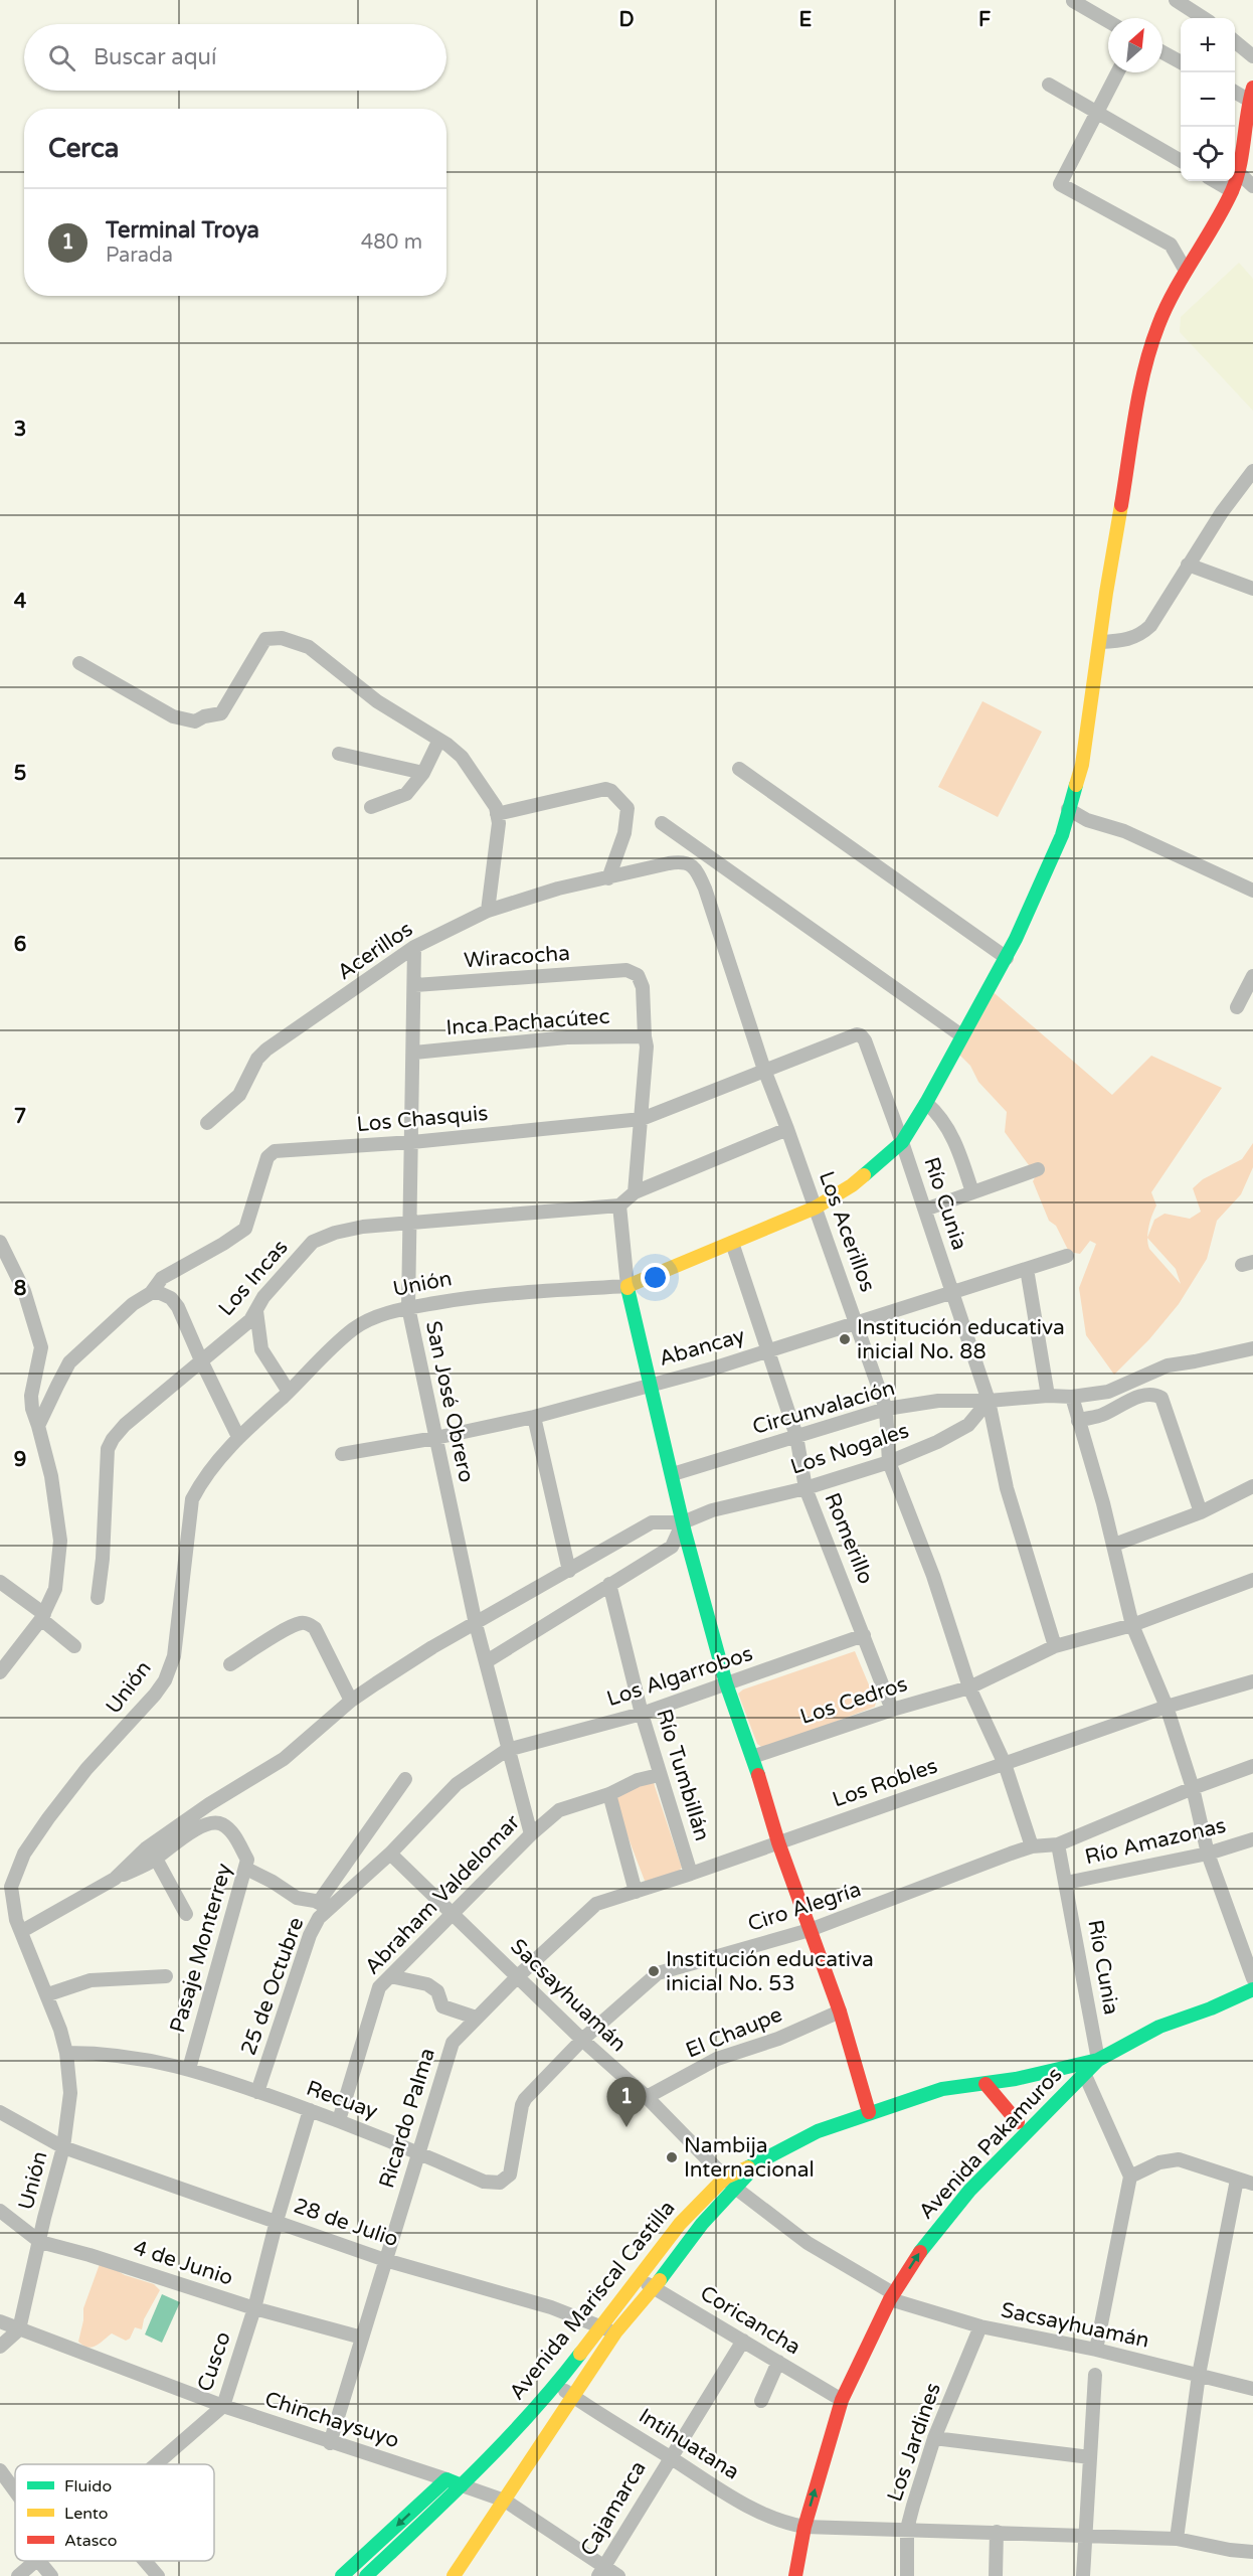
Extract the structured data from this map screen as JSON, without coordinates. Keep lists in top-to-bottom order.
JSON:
{
  "streets": {
    "main road": ["Avenida Pakamuros", "Avenida Mariscal Castilla", "Chinchaysuyo"],
    "street": [
      "Acerillos",
      "Wiracocha",
      "Inca Pachacútec",
      "Los Chasquis",
      "Río Cunia",
      "Los Acerillos",
      "Los Incas",
      "Unión",
      "Abancay",
      "San José Obrero",
      "Circunvalación",
      "Los Nogales",
      "Romerillo",
      "Los Algarrobos",
      "Los Cedros",
      "Río Tumbillán",
      "Los Robles",
      "Río Amazonas",
      "Abraham Valdelomar",
      "Ciro Alegría",
      "Pasaje Monterrey",
      "25 de Octubre",
      "Sacsayhuamán",
      "El Chaupe",
      "Recuay",
      "Ricardo Palma",
      "28 de Julio",
      "4 de Junio",
      "Coricancha",
      "Cusco",
      "Los Jardines",
      "Intihuatana",
      "Cajamarca"
    ]
  },
  "crossings": [
    ["Acerillos", "Los Acerillos"],
    ["Acerillos", "San José Obrero"],
    ["Wiracocha", "Inca Pachacútec"],
    ["Wiracocha", "San José Obrero"],
    ["Inca Pachacútec", "San José Obrero"],
    ["Los Chasquis", "Río Cunia"],
    ["Los Chasquis", "Los Acerillos"],
    ["Los Chasquis", "San José Obrero"],
    ["Río Cunia", "Los Acerillos"],
    ["Río Cunia", "Abancay"],
    ["Río Cunia", "Circunvalación"],
    ["Río Cunia", "Los Nogales"],
    ["Río Cunia", "Los Cedros"],
    ["Río Cunia", "Río Amazonas"],
    ["Río Cunia", "Ciro Alegría"],
    ["Río Cunia", "Avenida Pakamuros"],
    ["Río Cunia", "Avenida Mariscal Castilla"],
    ["Los Acerillos", "Abancay"],
    ["Los Acerillos", "Circunvalación"],
    ["Los Acerillos", "Los Nogales"],
    ["Los Acerillos", "Los Cedros"],
    ["Los Acerillos", "Los Robles"],
    ["Los Acerillos", "Ciro Alegría"],
    ["Los Incas", "San José Obrero"],
    ["Unión", "San José Obrero"],
    ["Unión", "Recuay"],
    ["Unión", "28 de Julio"],
    ["Unión", "4 de Junio"],
    ["Unión", "Chinchaysuyo"],
    ["Abancay", "San José Obrero"],
    ["Abancay", "Romerillo"],
    ["San José Obrero", "Los Algarrobos"],
    ["San José Obrero", "Abraham Valdelomar"],
    ["Circunvalación", "Los Nogales"],
    ["Circunvalación", "Romerillo"],
    ["Los Nogales", "Romerillo"],
    ["Romerillo", "Los Algarrobos"],
    ["Romerillo", "Los Cedros"],
    ["Los Algarrobos", "Río Tumbillán"],
    ["Los Algarrobos", "25 de Octubre"],
    ["Los Algarrobos", "Sacsayhuamán"],
    ["Río Tumbillán", "Abraham Valdelomar"],
    ["Río Tumbillán", "Ricardo Palma"],
    ["Los Robles", "Ricardo Palma"],
    ["Abraham Valdelomar", "Sacsayhuamán"],
    ["Abraham Valdelomar", "Recuay"],
    ["Ciro Alegría", "Sacsayhuamán"],
    ["Ciro Alegría", "Recuay"],
    ["Pasaje Monterrey", "Recuay"],
    ["25 de Octubre", "Sacsayhuamán"],
    ["25 de Octubre", "Recuay"],
    ["Sacsayhuamán", "El Chaupe"],
    ["Sacsayhuamán", "Recuay"],
    ["Sacsayhuamán", "Ricardo Palma"],
    ["Sacsayhuamán", "Avenida Pakamuros"],
    ["Sacsayhuamán", "Avenida Mariscal Castilla"],
    ["Sacsayhuamán", "Los Jardines"],
    ["Recuay", "Ricardo Palma"],
    ["Recuay", "Cusco"],
    ["Ricardo Palma", "28 de Julio"],
    ["Ricardo Palma", "4 de Junio"],
    ["Ricardo Palma", "Chinchaysuyo"],
    ["Avenida Pakamuros", "Avenida Mariscal Castilla"],
    ["Avenida Pakamuros", "Coricancha"],
    ["Avenida Pakamuros", "Intihuatana"],
    ["28 de Julio", "Avenida Mariscal Castilla"],
    ["28 de Julio", "Cusco"],
    ["4 de Junio", "Cusco"],
    ["Avenida Mariscal Castilla", "Coricancha"],
    ["Avenida Mariscal Castilla", "Chinchaysuyo"],
    ["Avenida Mariscal Castilla", "Intihuatana"],
    ["Coricancha", "Cajamarca"],
    ["Cusco", "Chinchaysuyo"],
    ["Chinchaysuyo", "Cajamarca"],
    ["Los Jardines", "Intihuatana"],
    ["Intihuatana", "Cajamarca"]
  ],
  "places": ["Institución educativa inicial No. 88", "Institución educativa inicial No. 53", "Nambija Internacional"],
  "legend": ["Fluido", "Lento", "Atasco"],
  "north": "top right",
  "page": {
    "map_buttons": ["+", "−"],
    "search": "Buscar aquí",
    "heading": "Cerca",
    "list": [
      {
        "mark": "1",
        "name": "Terminal Troya",
        "note": "Parada",
        "value": "480 m"
      }
    ],
    "pins": "1"
  },
  "grid": {
    "columns": ["D", "E", "F"],
    "rows": [
      "3",
      "4",
      "5",
      "6",
      "7",
      "8",
      "9"
    ]
  }
}
